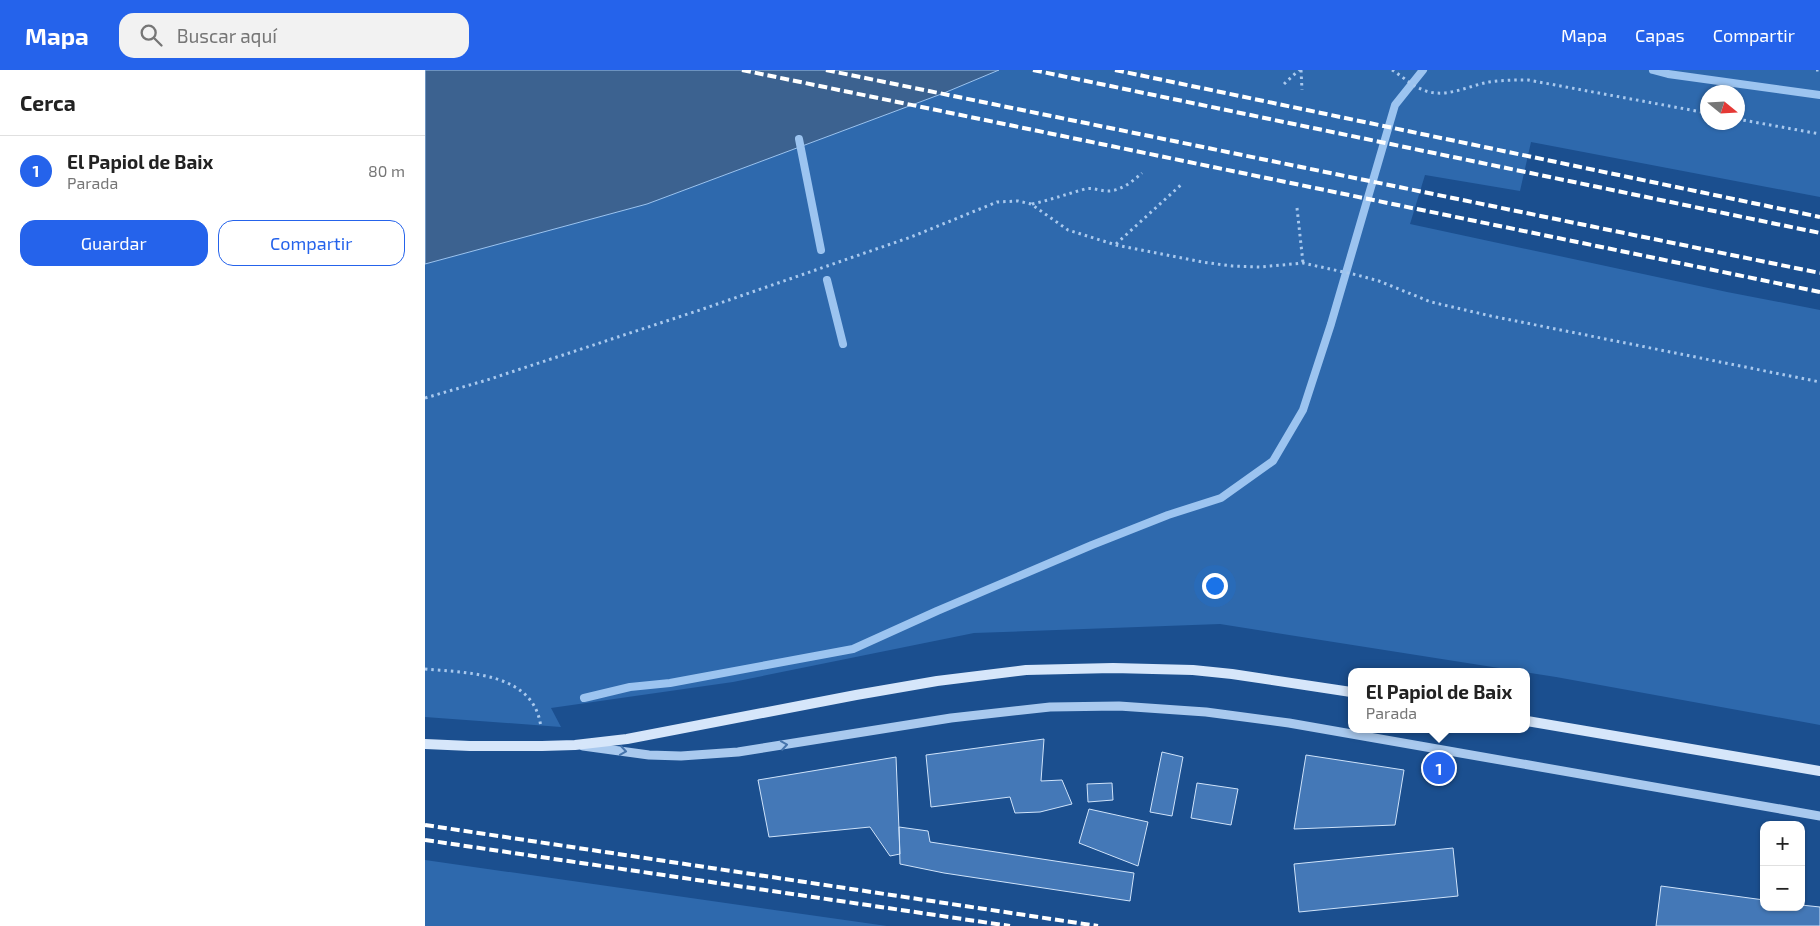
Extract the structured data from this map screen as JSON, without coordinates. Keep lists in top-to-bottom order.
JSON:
{
  "north": "right",
  "page": {
    "header": "Mapa",
    "search": "Buscar aquí",
    "nav": ["Mapa", "Capas", "Compartir"],
    "heading": "Cerca",
    "list": [
      {
        "mark": "1",
        "name": "El Papiol de Baix",
        "note": "Parada",
        "value": "80 m"
      }
    ],
    "buttons": ["Guardar", "Compartir"],
    "popup": ["El Papiol de Baix", "Parada"],
    "pins": "1",
    "map_buttons": ["+", "−"]
  }
}
